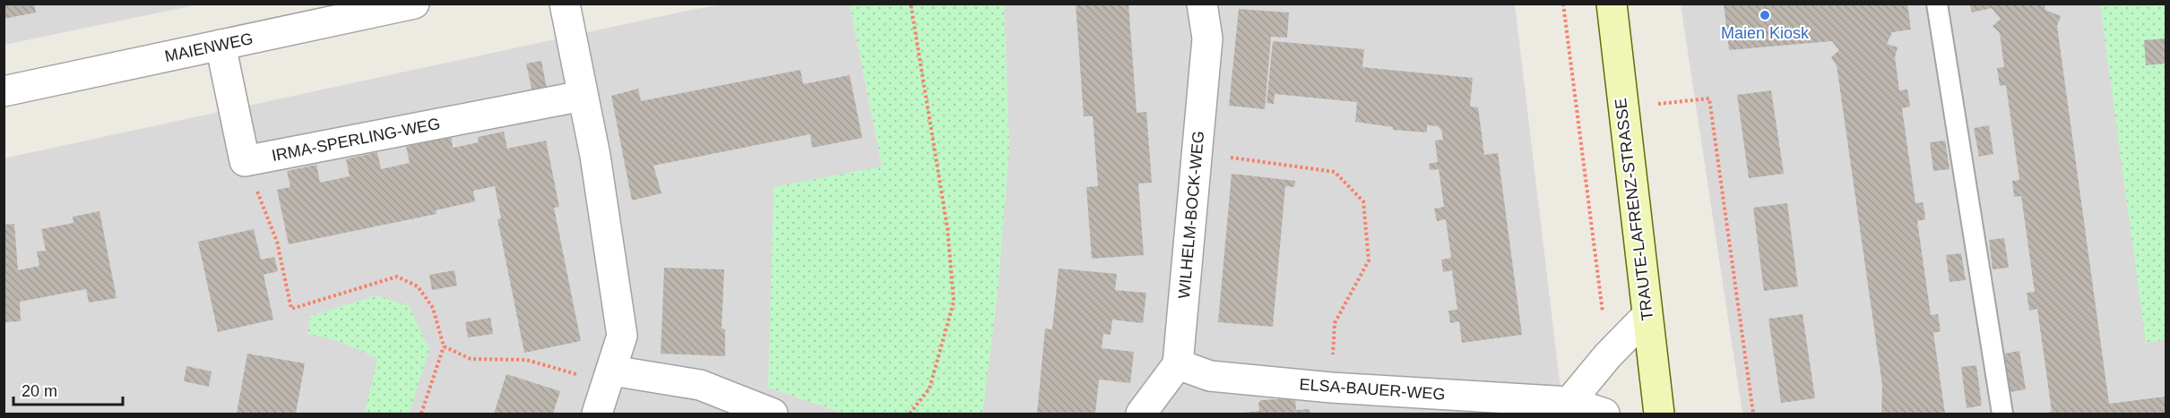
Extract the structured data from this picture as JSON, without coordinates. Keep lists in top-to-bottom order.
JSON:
{
  "streets": {
    "main road": ["TRAUTE-LAFRENZ-STRASSE"],
    "street": [
      "MAIENWEG",
      "IRMA-SPERLING-WEG",
      "WILHELM-BOCK-WEG",
      "ELSA-BAUER-WEG"
    ]
  },
  "crossings": [
    ["WILHELM-BOCK-WEG", "ELSA-BAUER-WEG"]
  ],
  "places": ["Maien Kiosk"],
  "scale_bar": "20 m"
}
